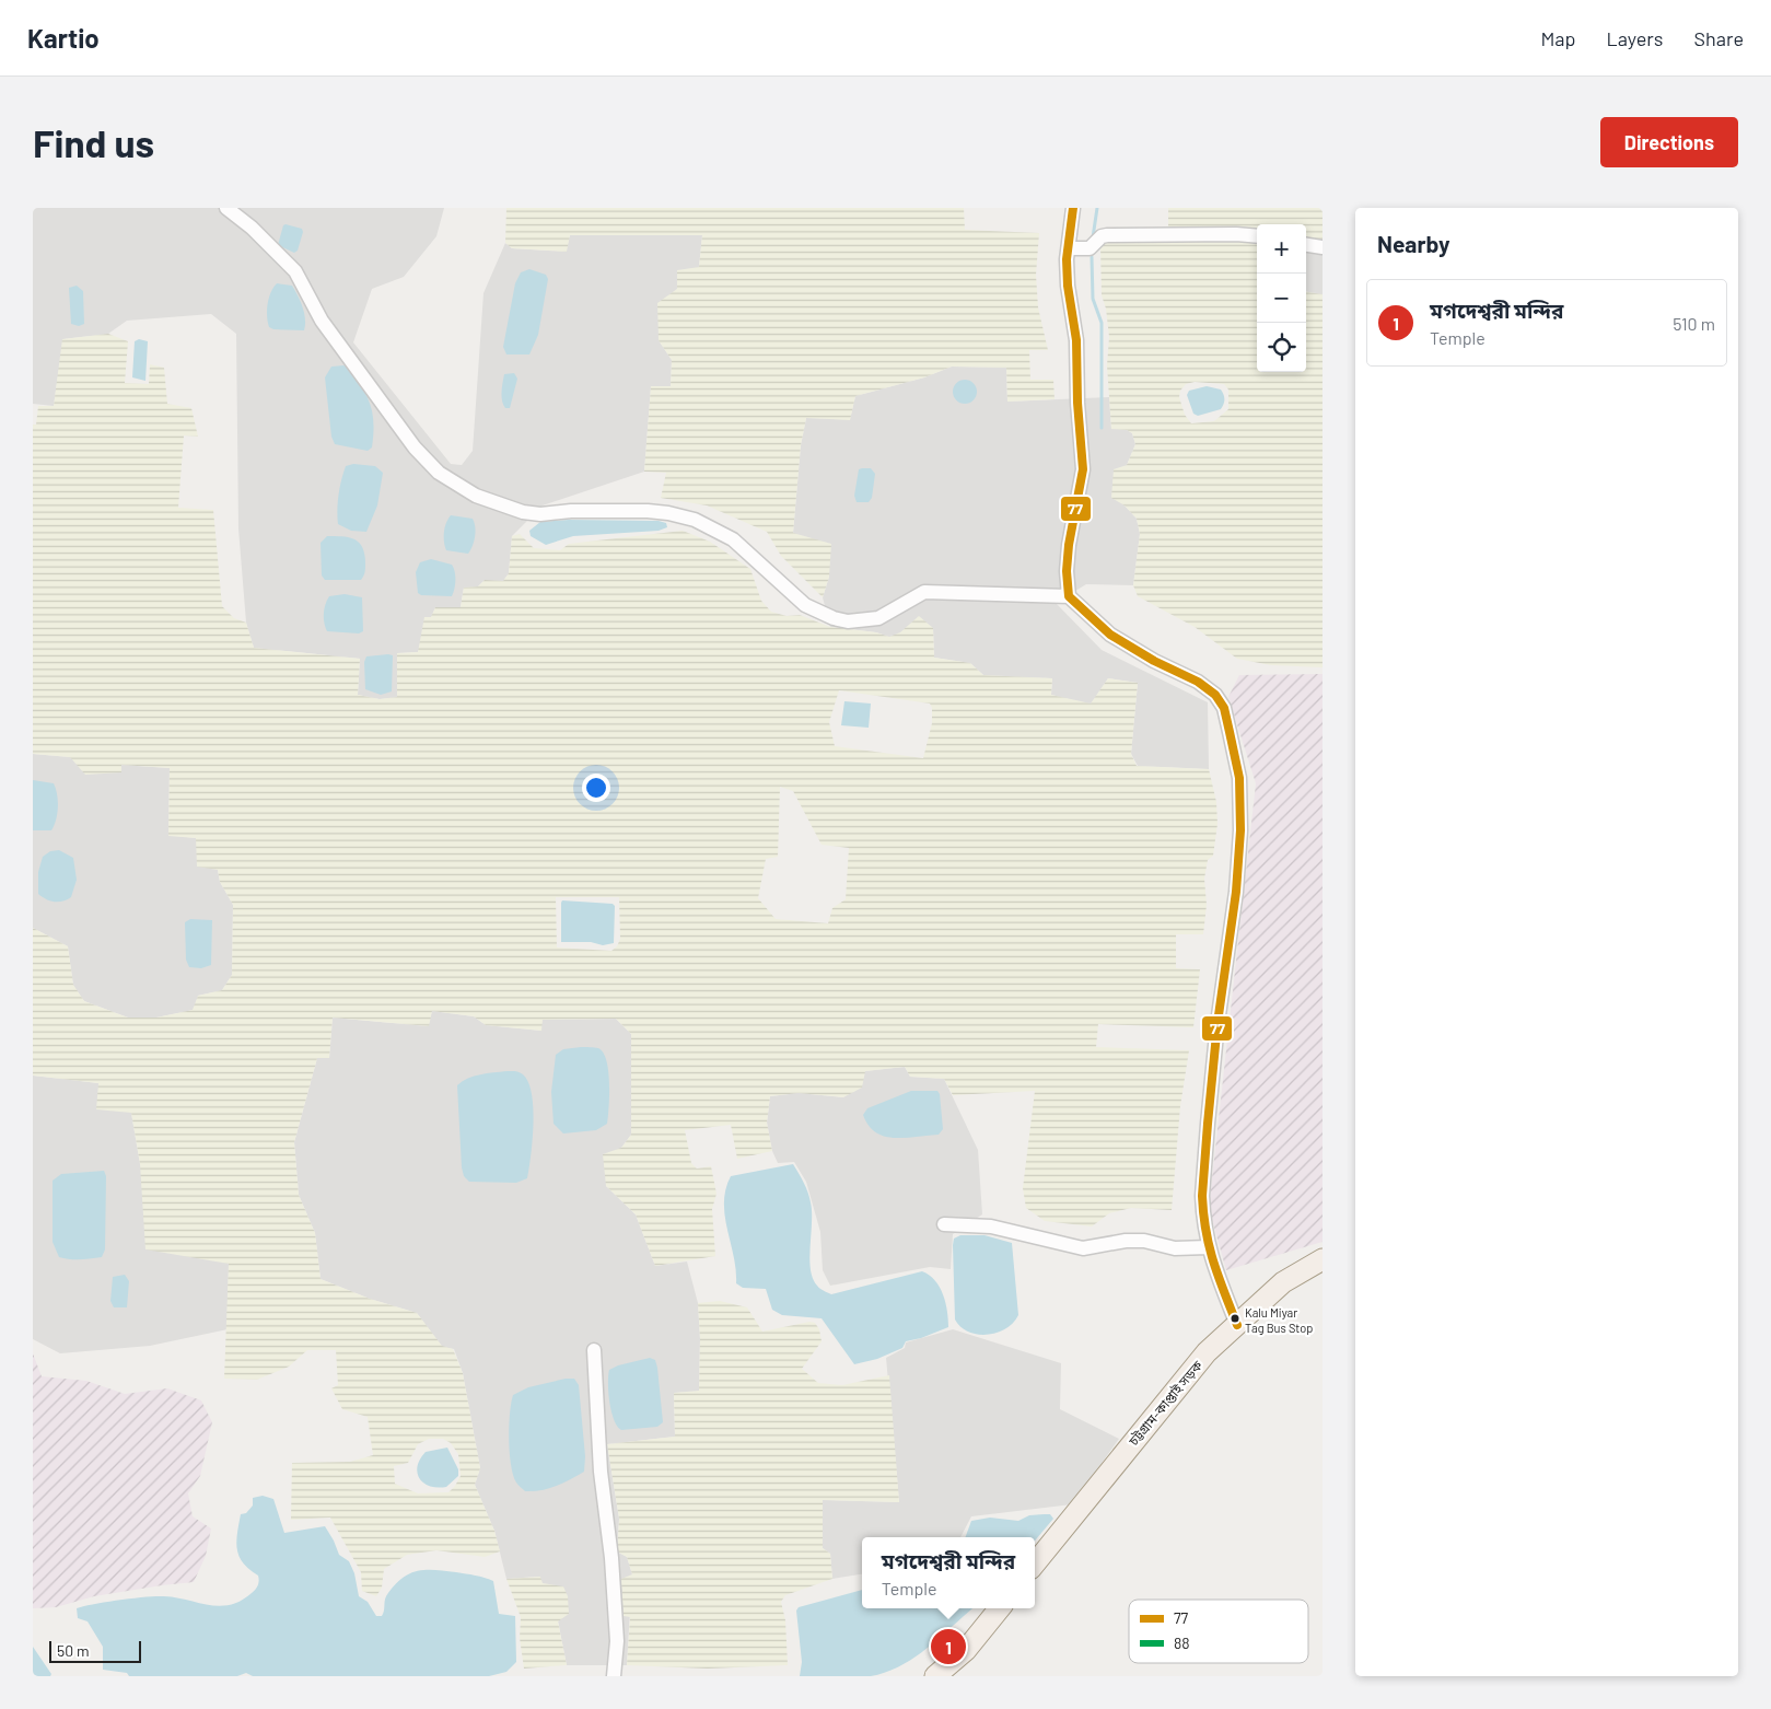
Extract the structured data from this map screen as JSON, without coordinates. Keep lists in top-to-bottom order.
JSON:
{
  "streets": {
    "main road": ["চট্টগ্রাম-কাপ্তাই সড়ক"]
  },
  "places": ["Kalu Miyar Tag Bus Stop"],
  "lines": ["transit line 77"],
  "legend": ["77", "88"],
  "scale_bar": "50 m",
  "page": {
    "header": "Kartio",
    "nav": ["Map", "Layers", "Share"],
    "buttons": "Directions",
    "title": "Find us",
    "heading": "Nearby",
    "map_buttons": ["+", "−"],
    "list": [
      {
        "mark": "1",
        "name": "মগদেশ্বরী মন্দির",
        "note": "Temple",
        "value": "510 m"
      }
    ],
    "popup": ["মগদেশ্বরী মন্দির", "Temple"],
    "pins": "1",
    "scale": "50 m"
  }
}
